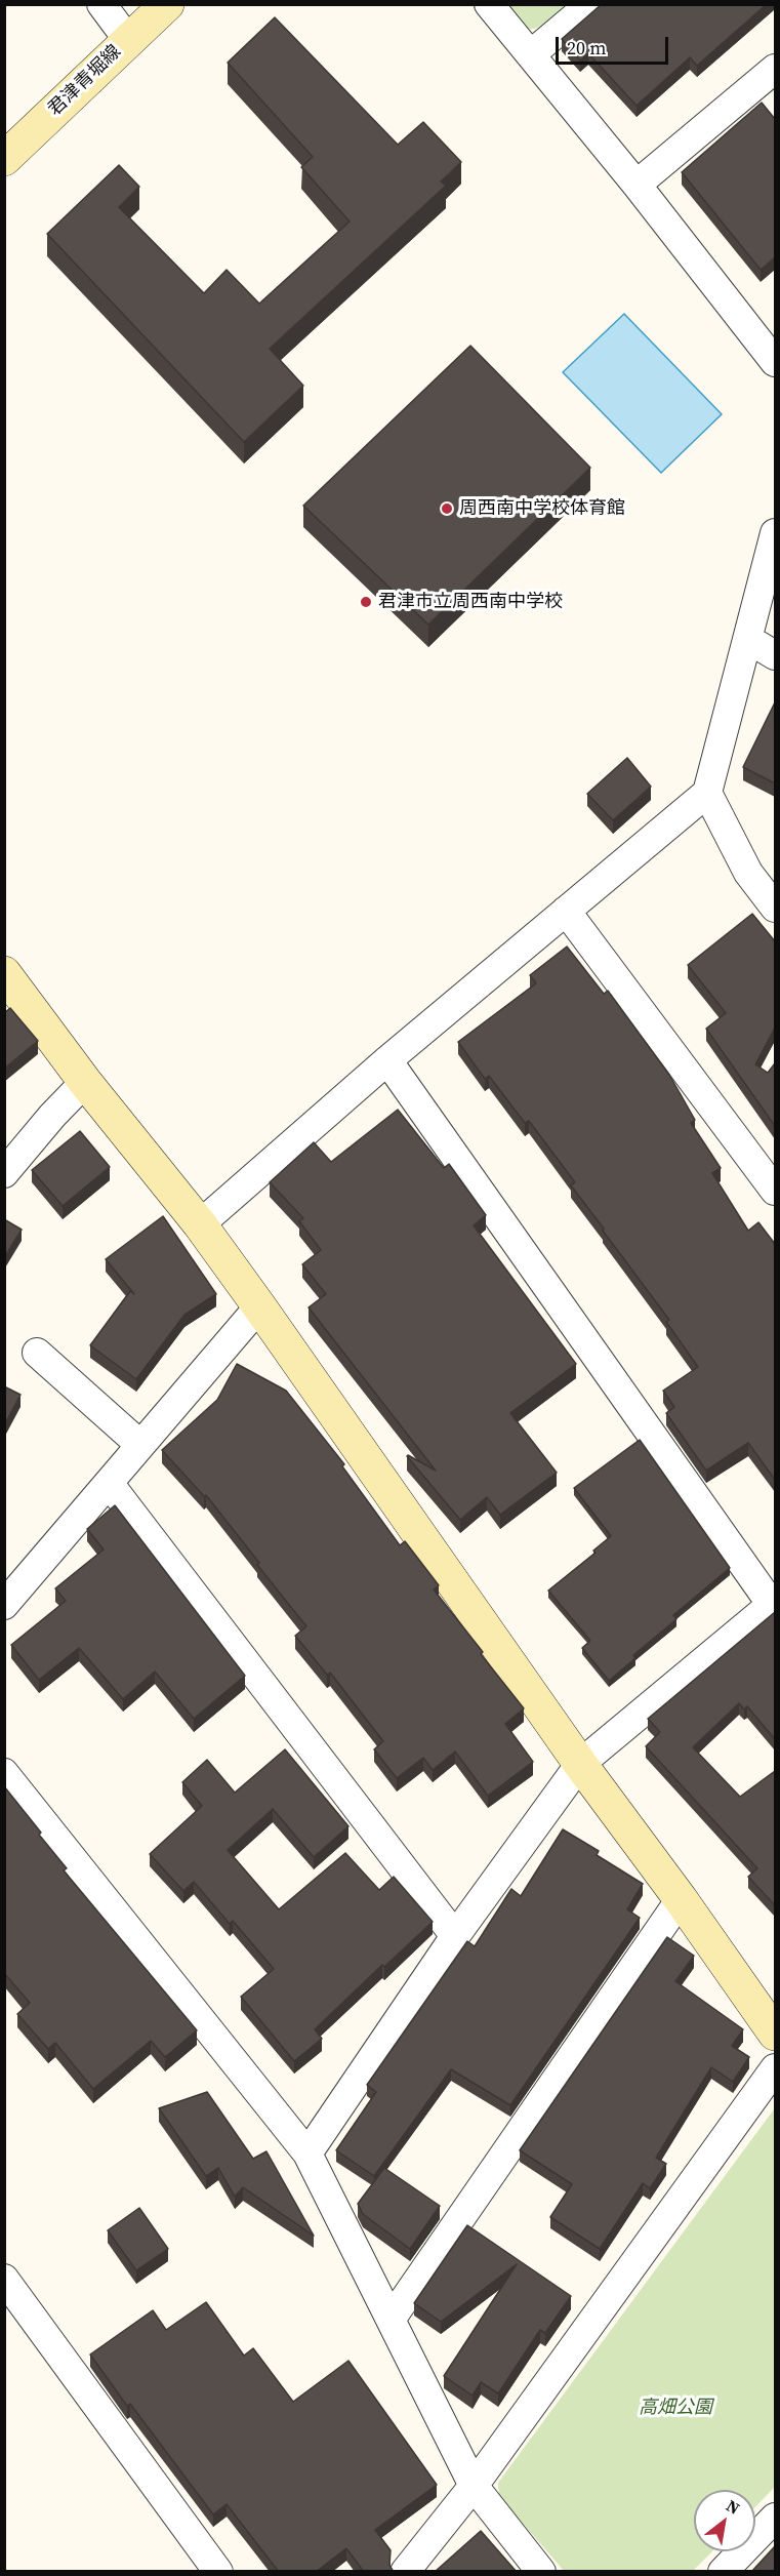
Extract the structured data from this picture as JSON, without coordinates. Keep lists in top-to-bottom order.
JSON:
{
  "streets": {
    "street": ["君津青堀線"]
  },
  "parks": ["高畑公園"],
  "places": ["周西南中学校体育館", "君津市立周西南中学校"],
  "scale_bar": "20 m",
  "north": "top right"
}
